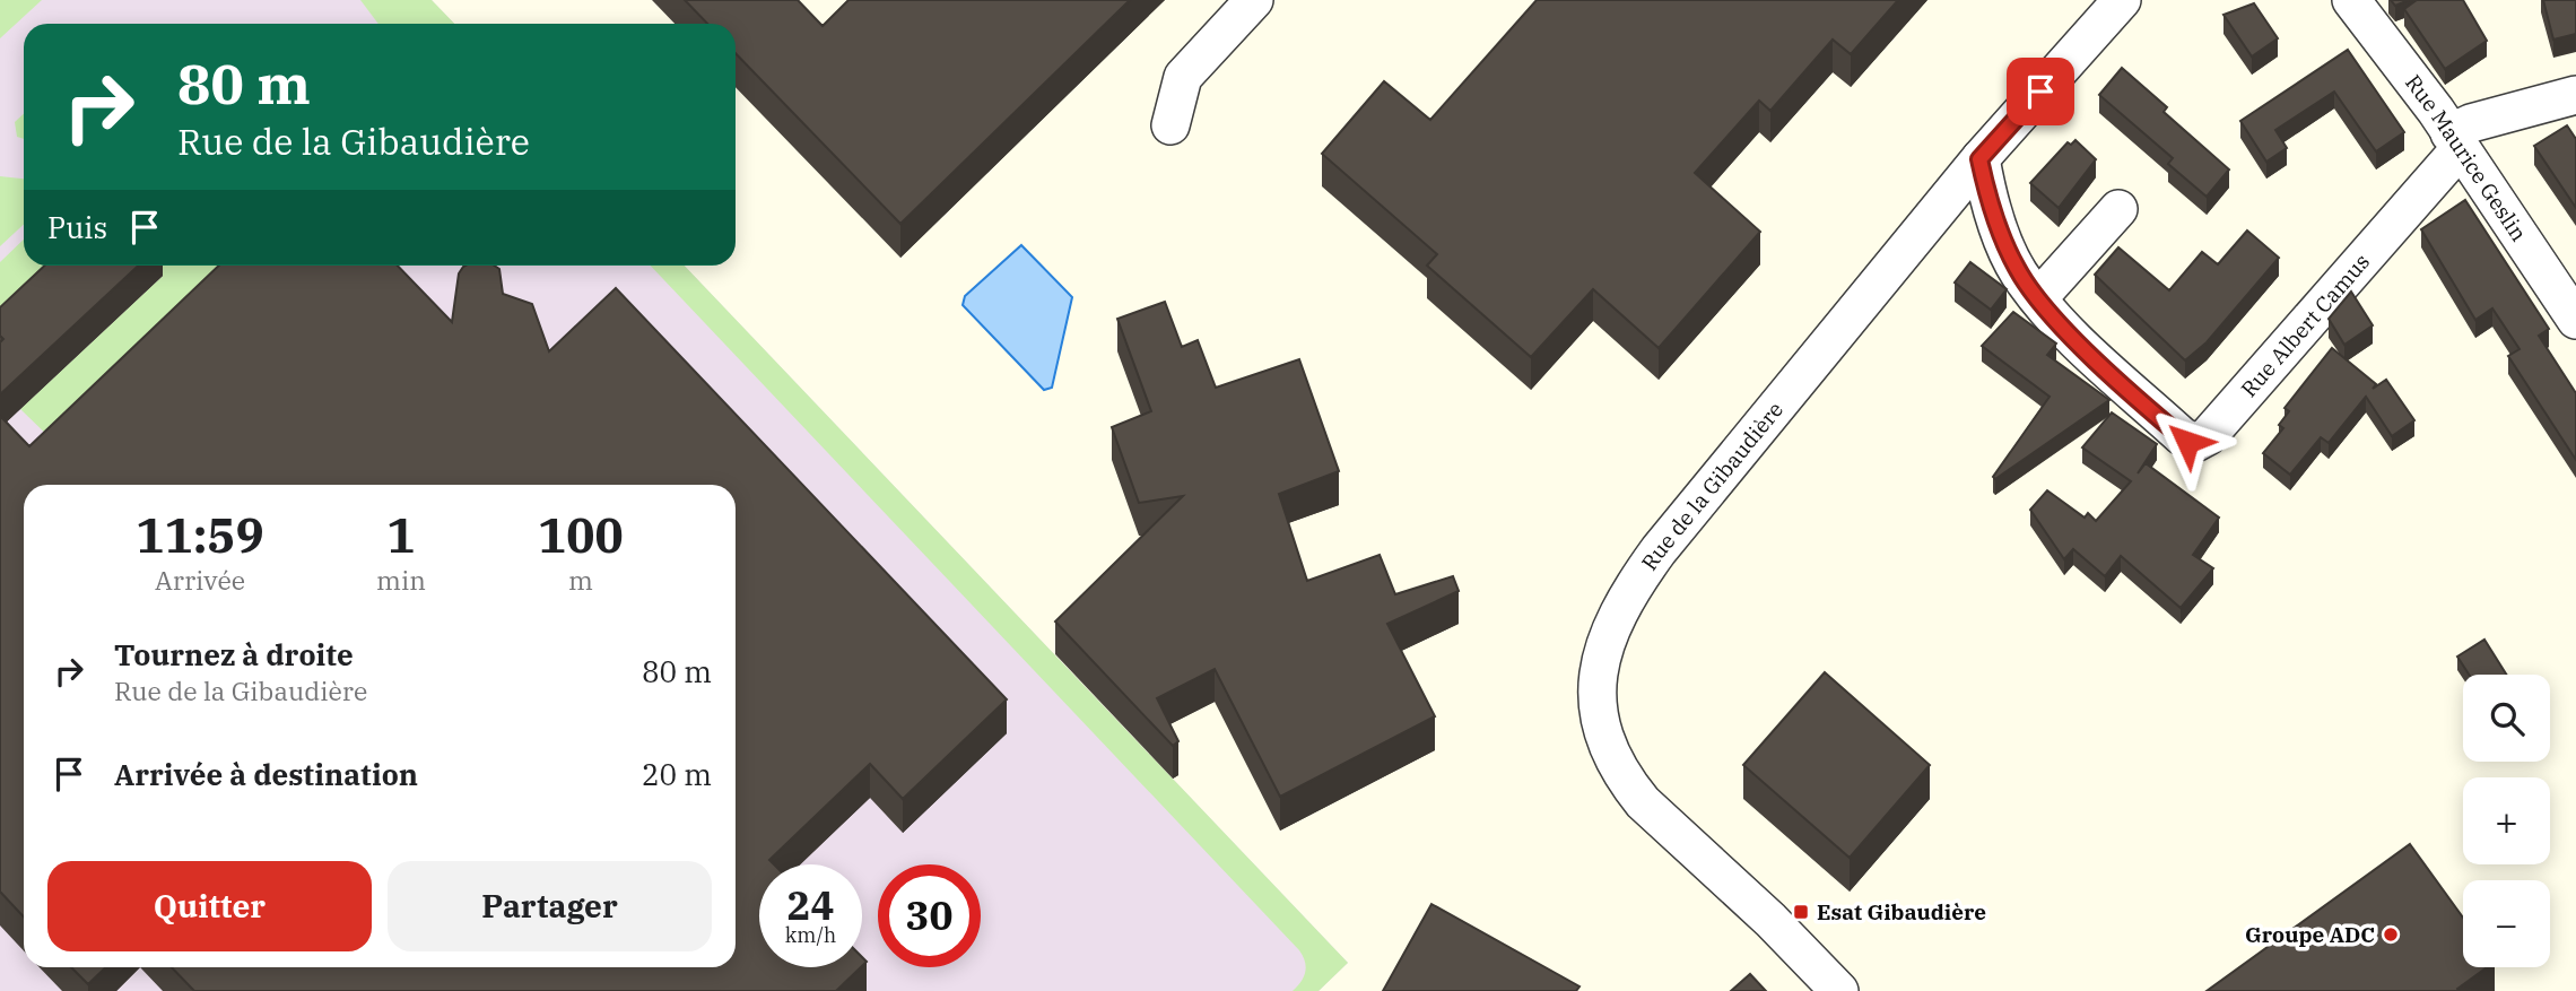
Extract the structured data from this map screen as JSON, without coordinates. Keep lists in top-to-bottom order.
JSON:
{
  "streets": {
    "street": ["Rue Maurice Geslin", "Rue Albert Camus", "Rue de la Gibaudière"]
  },
  "crossings": [
    ["Rue Maurice Geslin", "Rue Albert Camus"],
    ["Rue Albert Camus", "Rue de la Gibaudière"]
  ],
  "places": {
    "transit": ["Esat Gibaudière"],
    "other": ["Groupe ADC"]
  },
  "page": {
    "turn": ["80 m", "Rue de la Gibaudière"],
    "then": "Puis",
    "eta": [
      "11:59",
      "Arrivée",
      "1",
      "min",
      "100",
      "m"
    ],
    "list": [
      {
        "name": "Tournez à droite",
        "note": "Rue de la Gibaudière",
        "value": "80 m"
      },
      {
        "name": "Arrivée à destination",
        "value": "20 m"
      }
    ],
    "map_buttons": ["+", "−"],
    "buttons": ["Quitter", "Partager"],
    "speed": "24 km/h",
    "limit": "30"
  }
}
